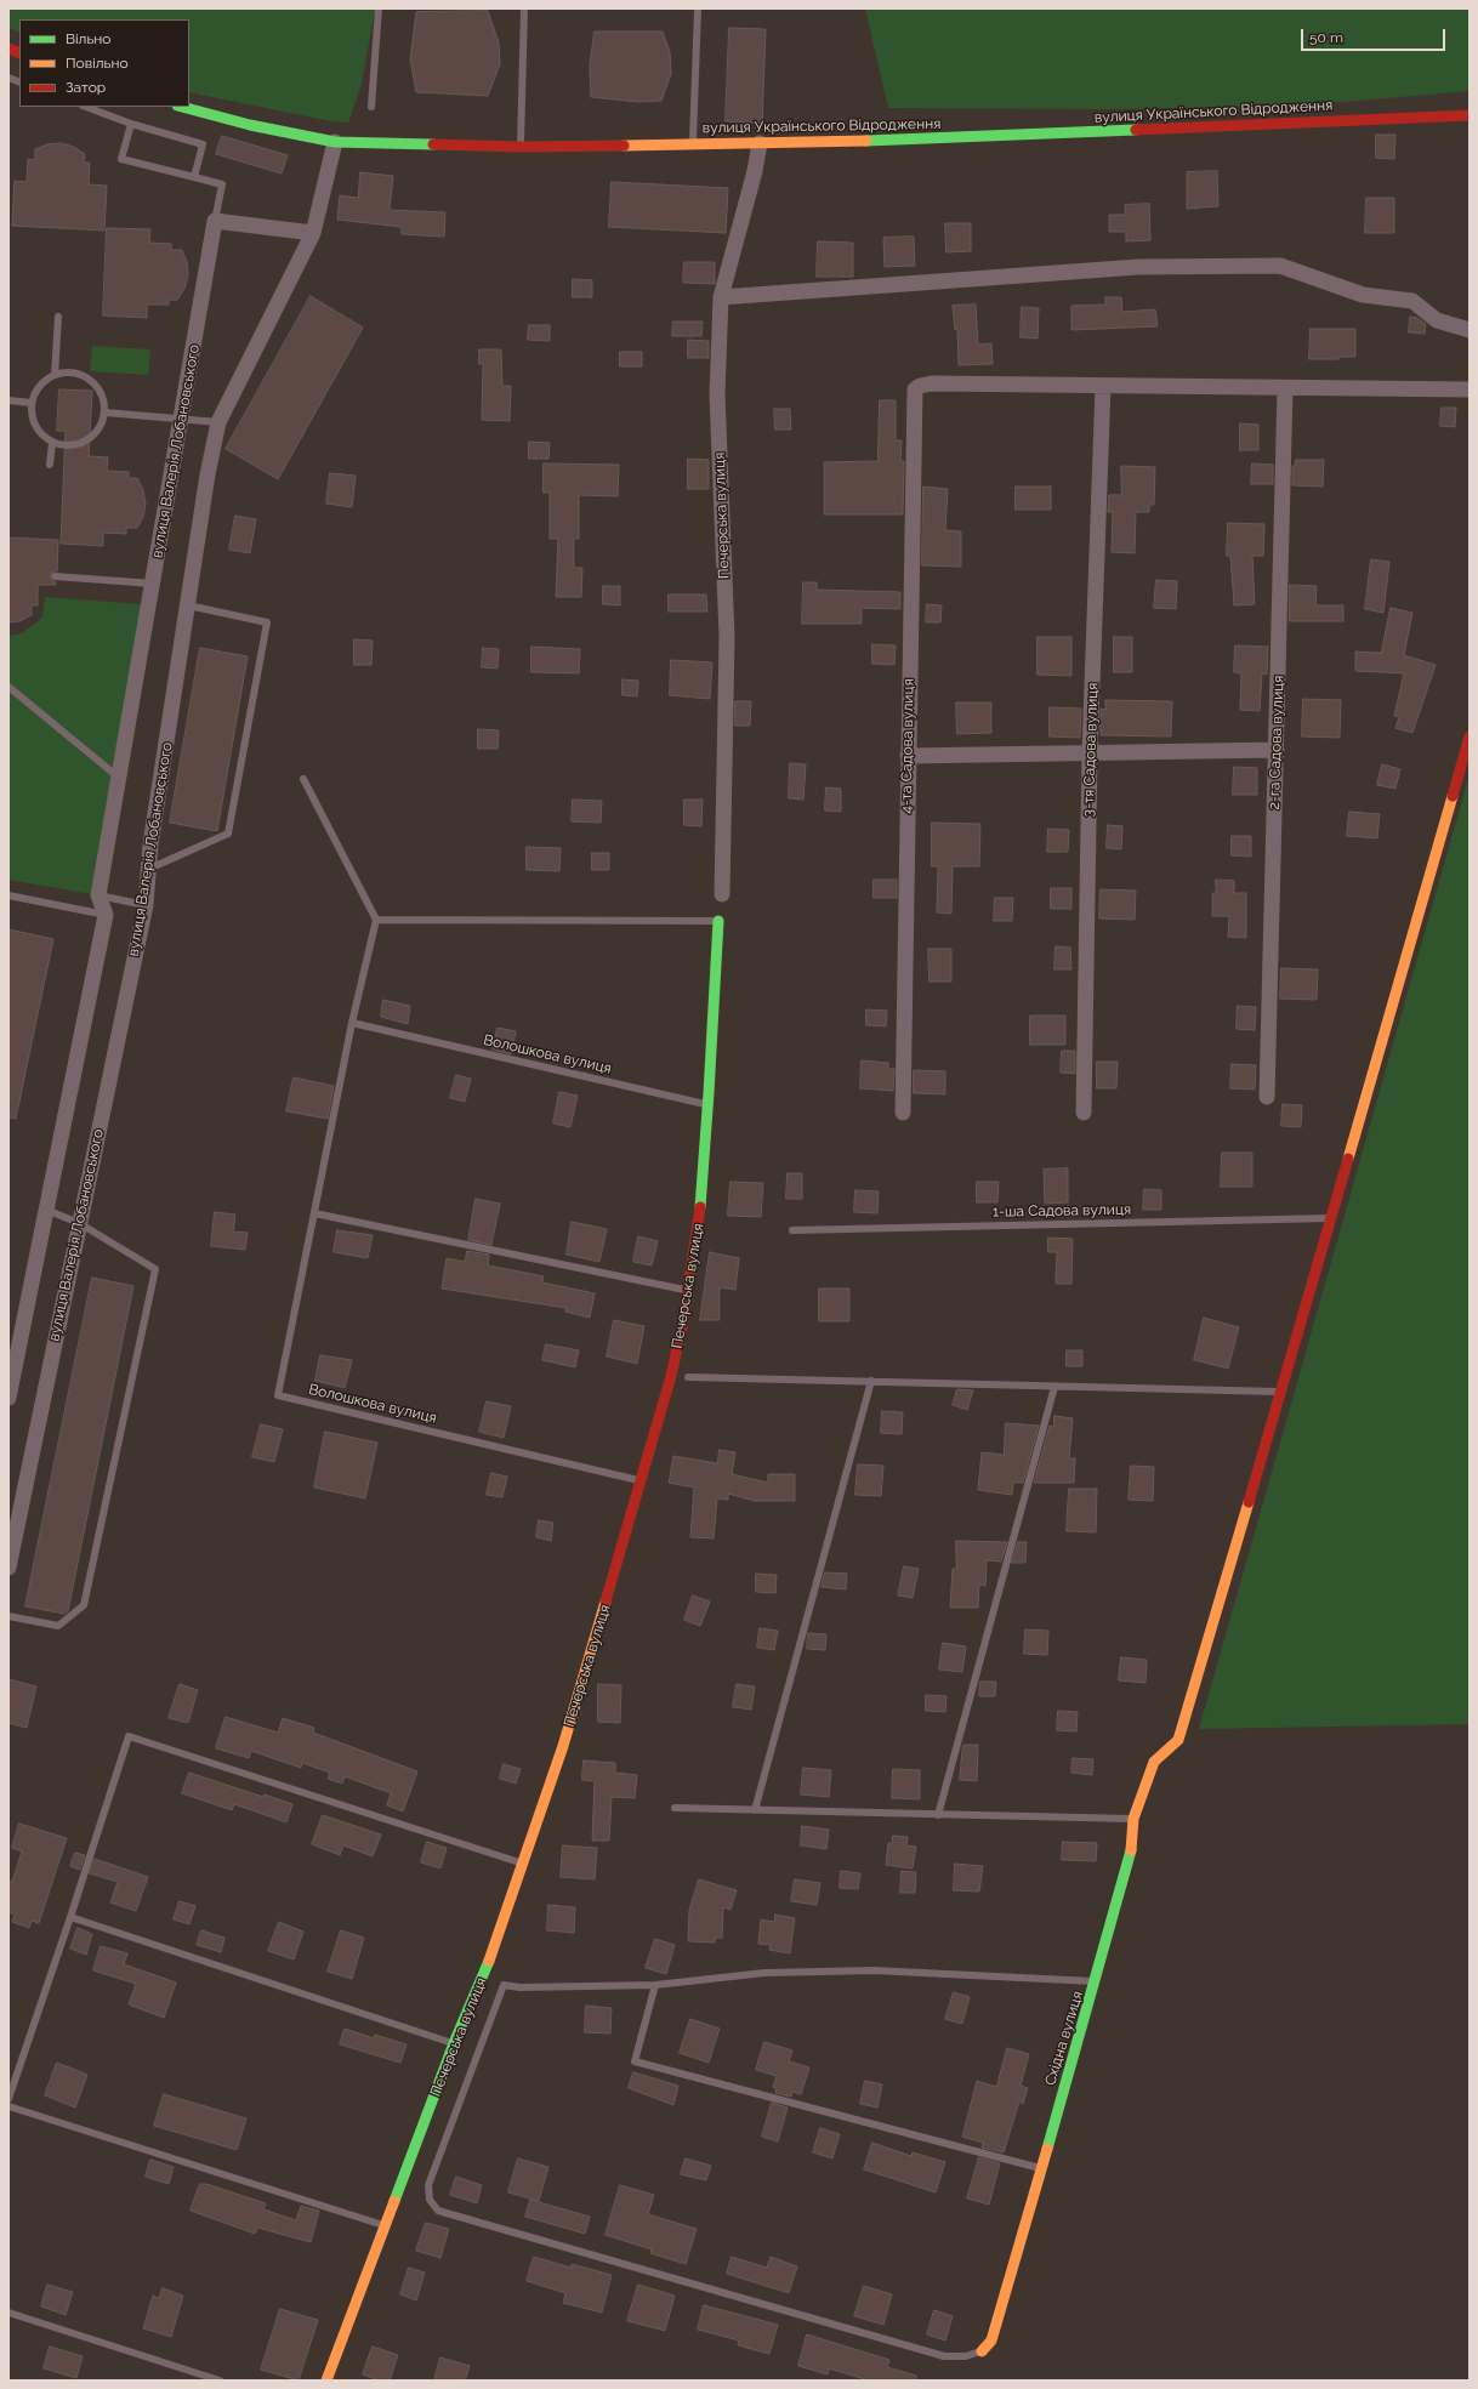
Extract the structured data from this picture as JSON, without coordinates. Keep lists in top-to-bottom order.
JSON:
{
  "streets": {
    "street": [
      "вулиця Українського Відродження",
      "вулиця Валерія Лобановського",
      "Печерська вулиця",
      "2-га Садова вулиця",
      "4-та Садова вулиця",
      "3-тя Садова вулиця",
      "Східна вулиця"
    ],
    "lane": ["Волошкова вулиця", "1-ша Садова вулиця"]
  },
  "crossings": [
    ["вулиця Українського Відродження", "вулиця Валерія Лобановського"],
    ["вулиця Українського Відродження", "Печерська вулиця"],
    ["Печерська вулиця", "Волошкова вулиця"],
    ["4-та Садова вулиця", "3-тя Садова вулиця"]
  ],
  "legend": ["Вільно", "Повільно", "Затор"],
  "scale_bar": "50 m"
}
